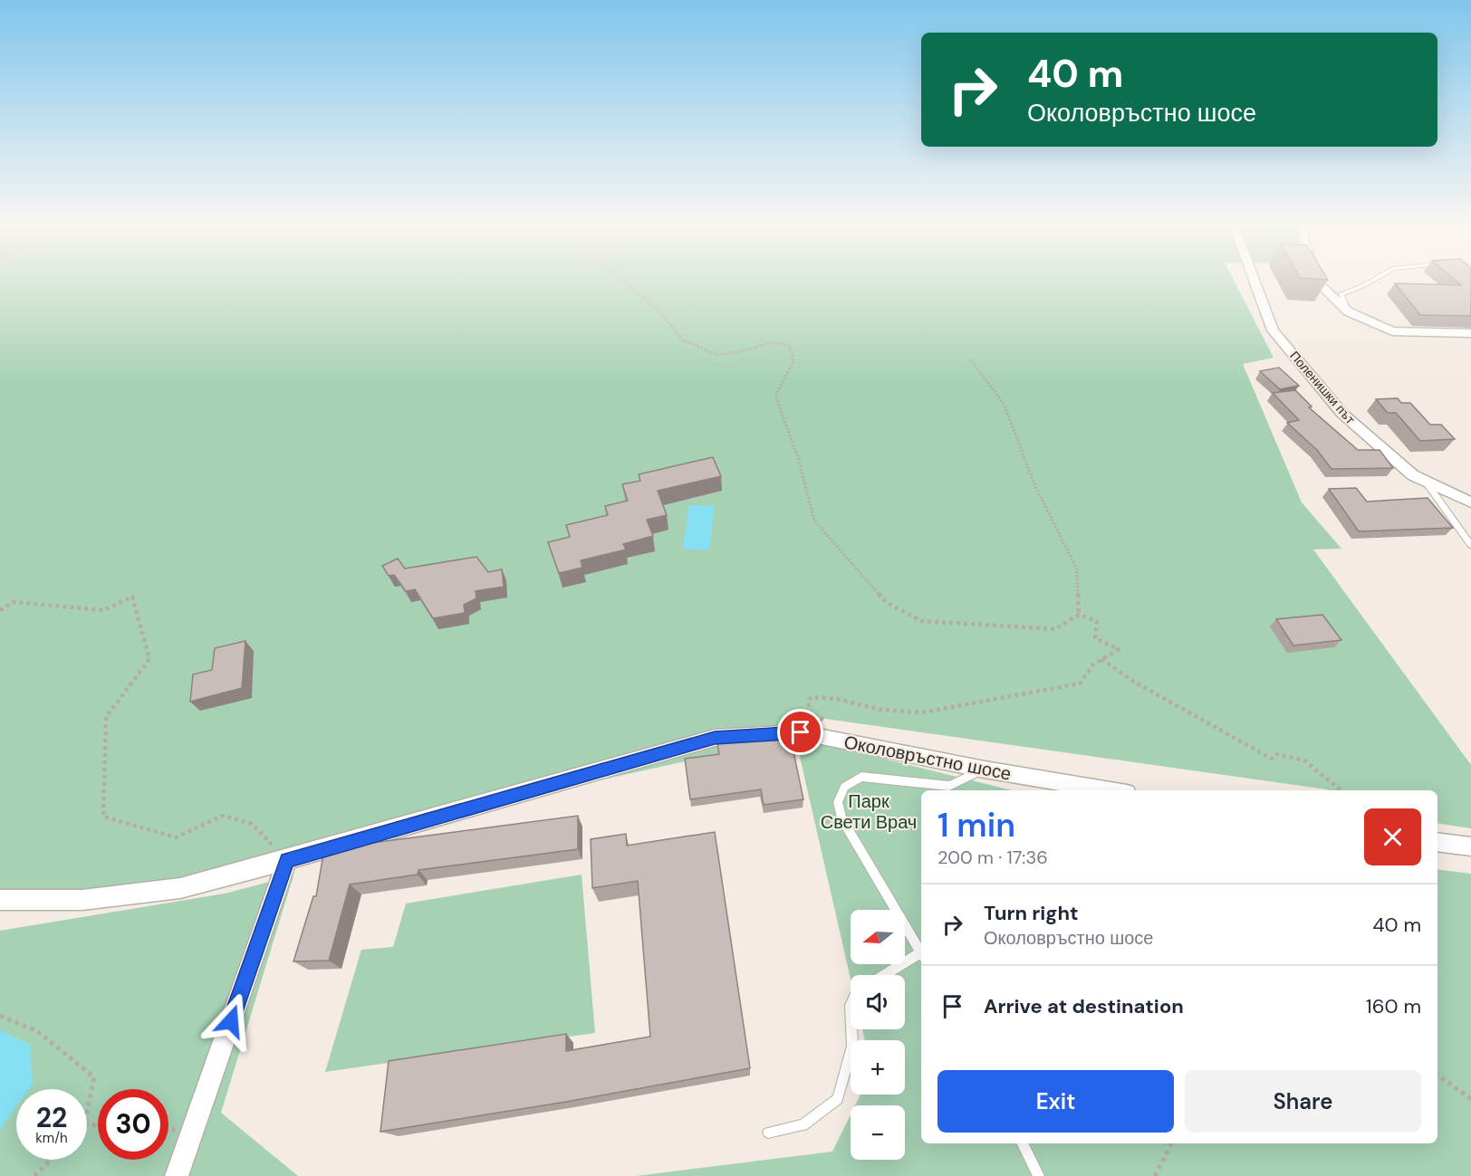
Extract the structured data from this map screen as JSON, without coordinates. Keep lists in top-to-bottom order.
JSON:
{
  "streets": {
    "street": ["Поленишки път", "Околовръстно шосе"]
  },
  "parks": ["Парк Свети Врач"],
  "north": "left",
  "page": {
    "turn": ["40 m", "Околовръстно шосе"],
    "heading": ["1 min", "200 m · 17:36"],
    "list": [
      {
        "name": "Turn right",
        "note": "Околовръстно шосе",
        "value": "40 m"
      },
      {
        "name": "Arrive at destination",
        "value": "160 m"
      }
    ],
    "map_buttons": ["+", "−"],
    "buttons": ["Exit", "Share"],
    "speed": "22 km/h",
    "limit": "30"
  }
}
